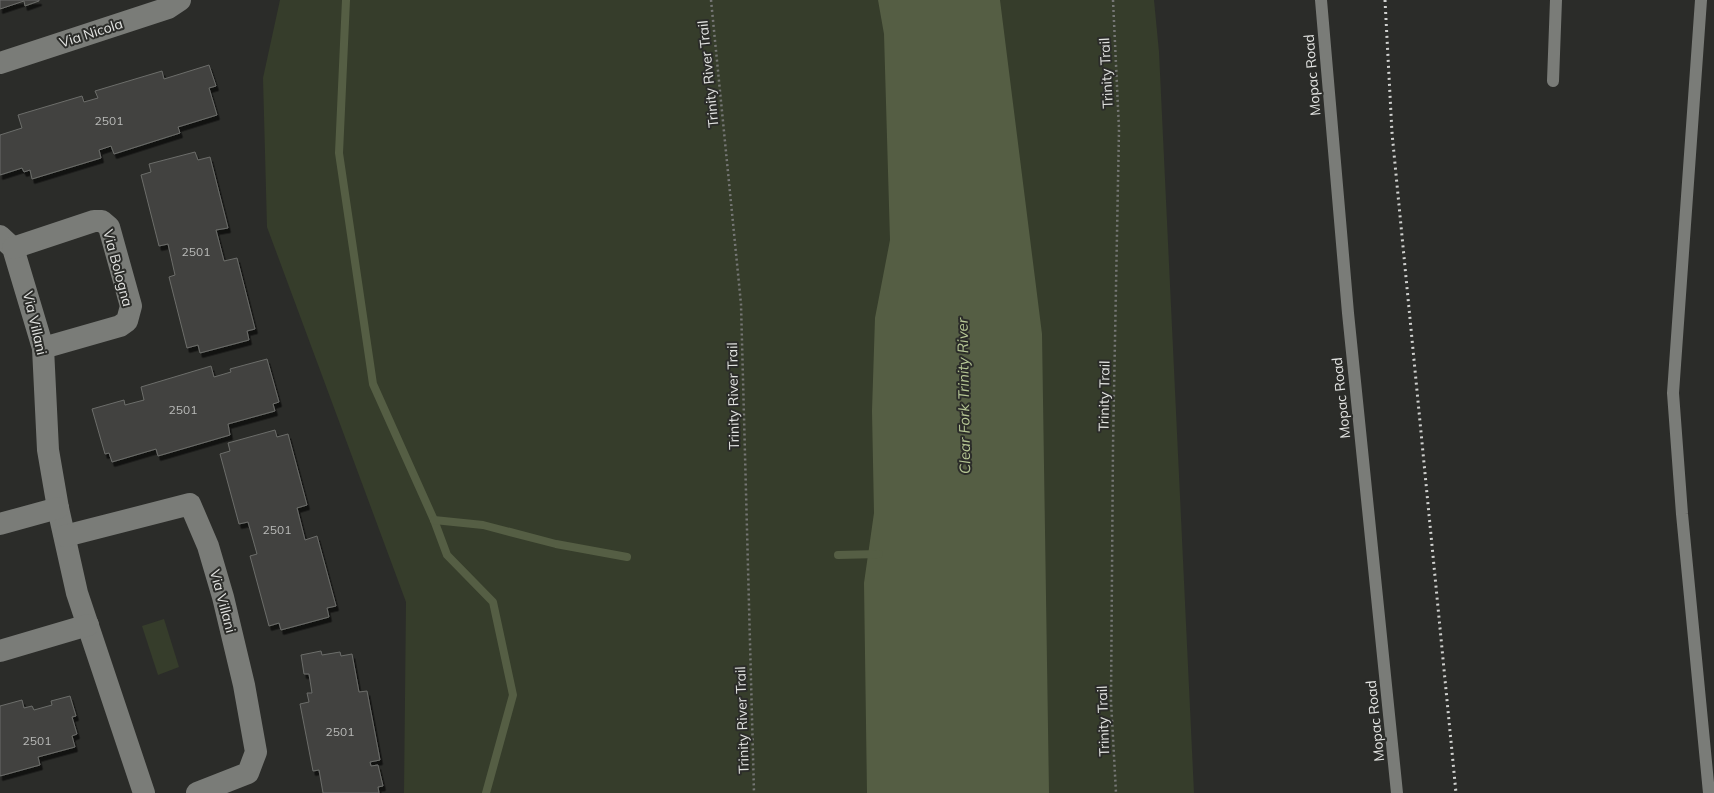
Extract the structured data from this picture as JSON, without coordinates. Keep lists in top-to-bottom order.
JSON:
{
  "streets": {
    "street": ["Via Nicola", "Via Bologna", "Via Villani"],
    "lane": ["Mopac Road"],
    "path": ["Trinity Trail", "Trinity River Trail"]
  },
  "crossings": [
    ["Via Bologna", "Via Villani"]
  ],
  "water": ["Clear Fork Trinity River"],
  "house_numbers": [
    "2501",
    "2501",
    "2501",
    "2501",
    "2501",
    "2501"
  ]
}
